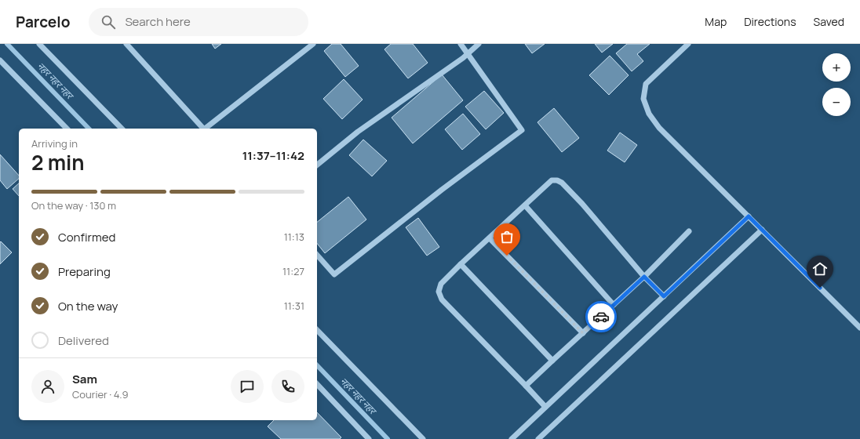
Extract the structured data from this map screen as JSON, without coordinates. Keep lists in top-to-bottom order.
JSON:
{
  "water": ["नहर नहर नहर"],
  "page": {
    "header": "Parcelo",
    "search": "Search here",
    "nav": ["Map", "Directions", "Saved"],
    "map_buttons": ["+", "−"],
    "heading": ["2 min", "Arriving in", "11:37–11:42"],
    "panel": ["Sam", "Courier · 4.9"],
    "bar": "On the way · 130 m",
    "list": [
      ["Confirmed", "11:13"],
      ["Preparing", "11:27"],
      ["On the way", "11:31"],
      "Delivered"
    ]
  }
}
